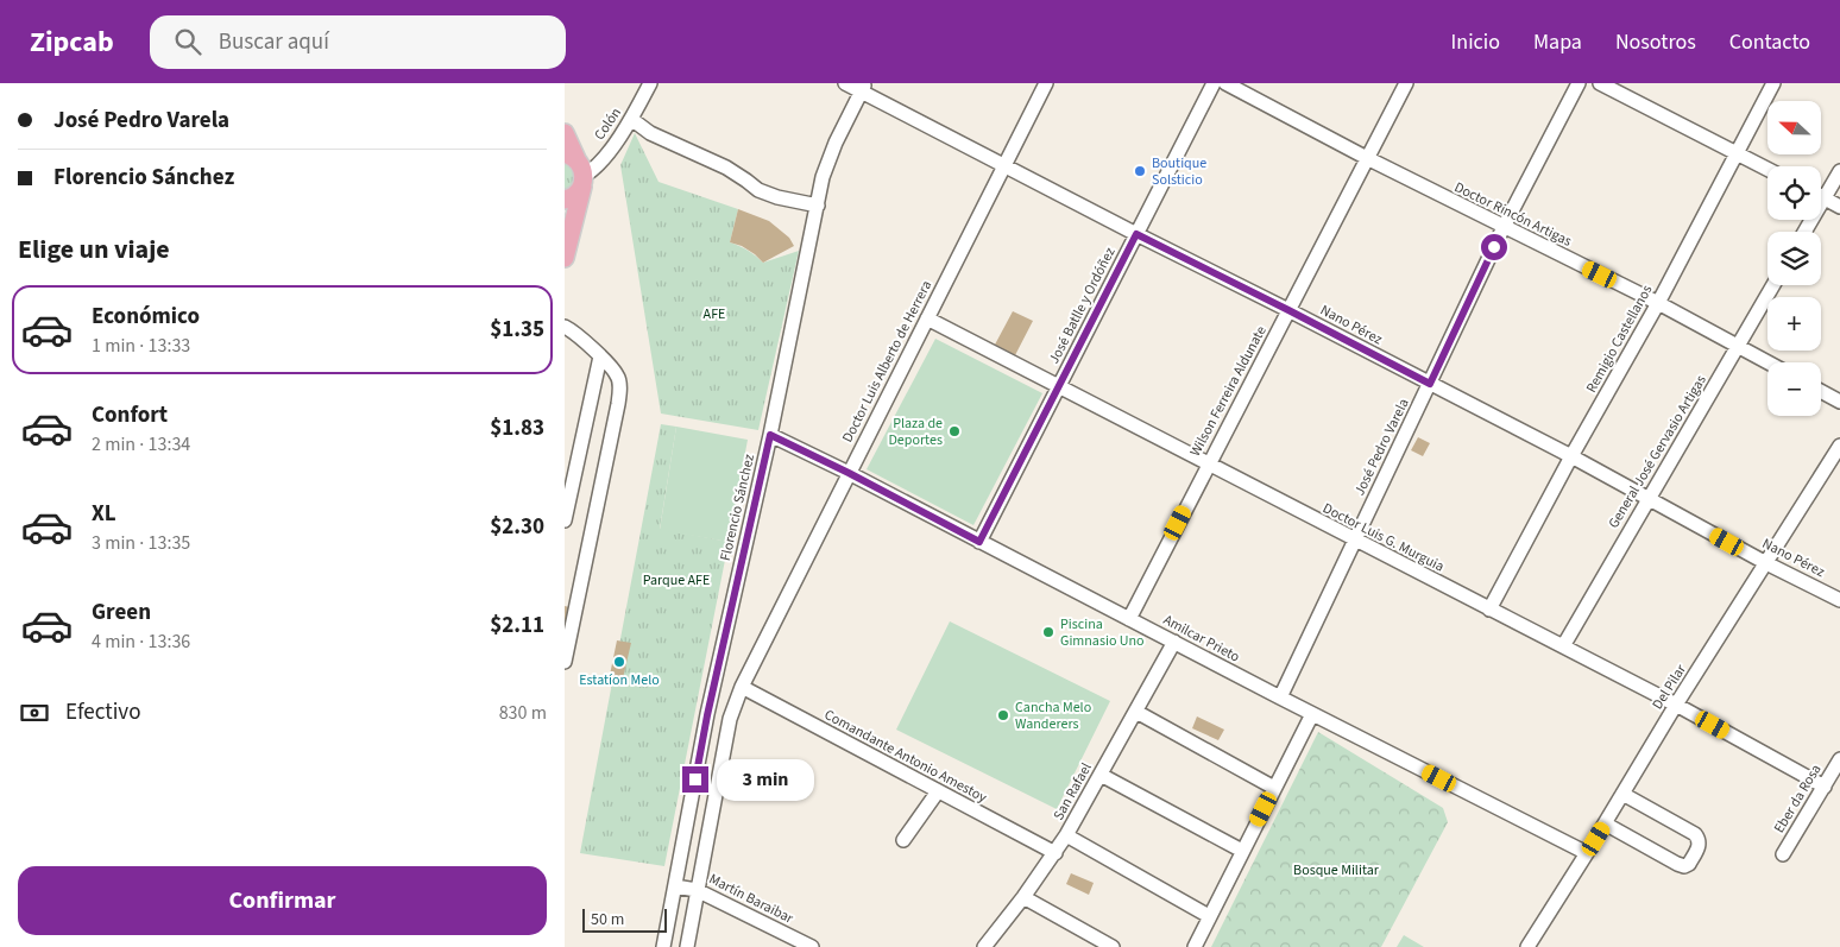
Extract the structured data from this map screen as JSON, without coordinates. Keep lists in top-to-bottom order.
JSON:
{
  "streets": {
    "street": [
      "Colón",
      "Doctor Rincón Artigas",
      "José Batlle y Ordóñez",
      "Nano Pérez",
      "Remigio Castellanos",
      "Doctor Luis Alberto de Herrera",
      "Wilson Ferreira Aldunate",
      "José Pedro Varela",
      "General José Gervasio Artigas",
      "Florencio Sánchez",
      "Doctor Luis G. Murguia",
      "Amilcar Prieto",
      "Del Pilar",
      "Comandante Antonio Amestoy",
      "San Rafael",
      "Eber da Rosa",
      "Martín Baraibar"
    ]
  },
  "crossings": [
    ["Doctor Rincón Artigas", "Remigio Castellanos"],
    ["Doctor Rincón Artigas", "Wilson Ferreira Aldunate"],
    ["Doctor Rincón Artigas", "José Pedro Varela"],
    ["Doctor Rincón Artigas", "General José Gervasio Artigas"],
    ["José Batlle y Ordóñez", "Nano Pérez"],
    ["José Batlle y Ordóñez", "Doctor Luis G. Murguia"],
    ["José Batlle y Ordóñez", "Amilcar Prieto"],
    ["Nano Pérez", "Remigio Castellanos"],
    ["Nano Pérez", "Doctor Luis Alberto de Herrera"],
    ["Nano Pérez", "Wilson Ferreira Aldunate"],
    ["Nano Pérez", "José Pedro Varela"],
    ["Nano Pérez", "General José Gervasio Artigas"],
    ["Nano Pérez", "Florencio Sánchez"],
    ["Nano Pérez", "Del Pilar"],
    ["Remigio Castellanos", "Doctor Luis G. Murguia"],
    ["Doctor Luis Alberto de Herrera", "Doctor Luis G. Murguia"],
    ["Doctor Luis Alberto de Herrera", "Amilcar Prieto"],
    ["Doctor Luis Alberto de Herrera", "Comandante Antonio Amestoy"],
    ["Wilson Ferreira Aldunate", "Doctor Luis G. Murguia"],
    ["Wilson Ferreira Aldunate", "Amilcar Prieto"],
    ["José Pedro Varela", "Doctor Luis G. Murguia"],
    ["José Pedro Varela", "Amilcar Prieto"],
    ["General José Gervasio Artigas", "Doctor Luis G. Murguia"],
    ["Florencio Sánchez", "Amilcar Prieto"],
    ["Florencio Sánchez", "Martín Baraibar"],
    ["Doctor Luis G. Murguia", "Del Pilar"],
    ["Doctor Luis G. Murguia", "Eber da Rosa"],
    ["Amilcar Prieto", "Del Pilar"],
    ["Amilcar Prieto", "San Rafael"],
    ["Comandante Antonio Amestoy", "San Rafael"]
  ],
  "parks": ["AFE", "Parque AFE", "Bosque Militar"],
  "places": [
    "Boutique Solsticio",
    "Plaza de Deportes",
    "Piscina Gimnasio Uno",
    "Estatíon Melo",
    "Cancha Melo Wanderers"
  ],
  "scale_bar": "50 m",
  "north": "left",
  "page": {
    "header": "Zipcab",
    "search": "Buscar aquí",
    "nav": [
      "Inicio",
      "Mapa",
      "Nosotros",
      "Contacto"
    ],
    "banner": ["José Pedro Varela", "Florencio Sánchez"],
    "map_buttons": ["+", "−"],
    "heading": "Elige un viaje",
    "list": [
      {
        "name": "Económico",
        "note": "1 min · 13:33",
        "value": "$1.35"
      },
      {
        "name": "Confort",
        "note": "2 min · 13:34",
        "value": "$1.83"
      },
      {
        "name": "XL",
        "note": "3 min · 13:35",
        "value": "$2.30"
      },
      {
        "name": "Green",
        "note": "4 min · 13:36",
        "value": "$2.11"
      }
    ],
    "pay": ["Efectivo", "830 m"],
    "bubble": "3 min",
    "buttons": "Confirmar",
    "scale": "50 m"
  }
}
